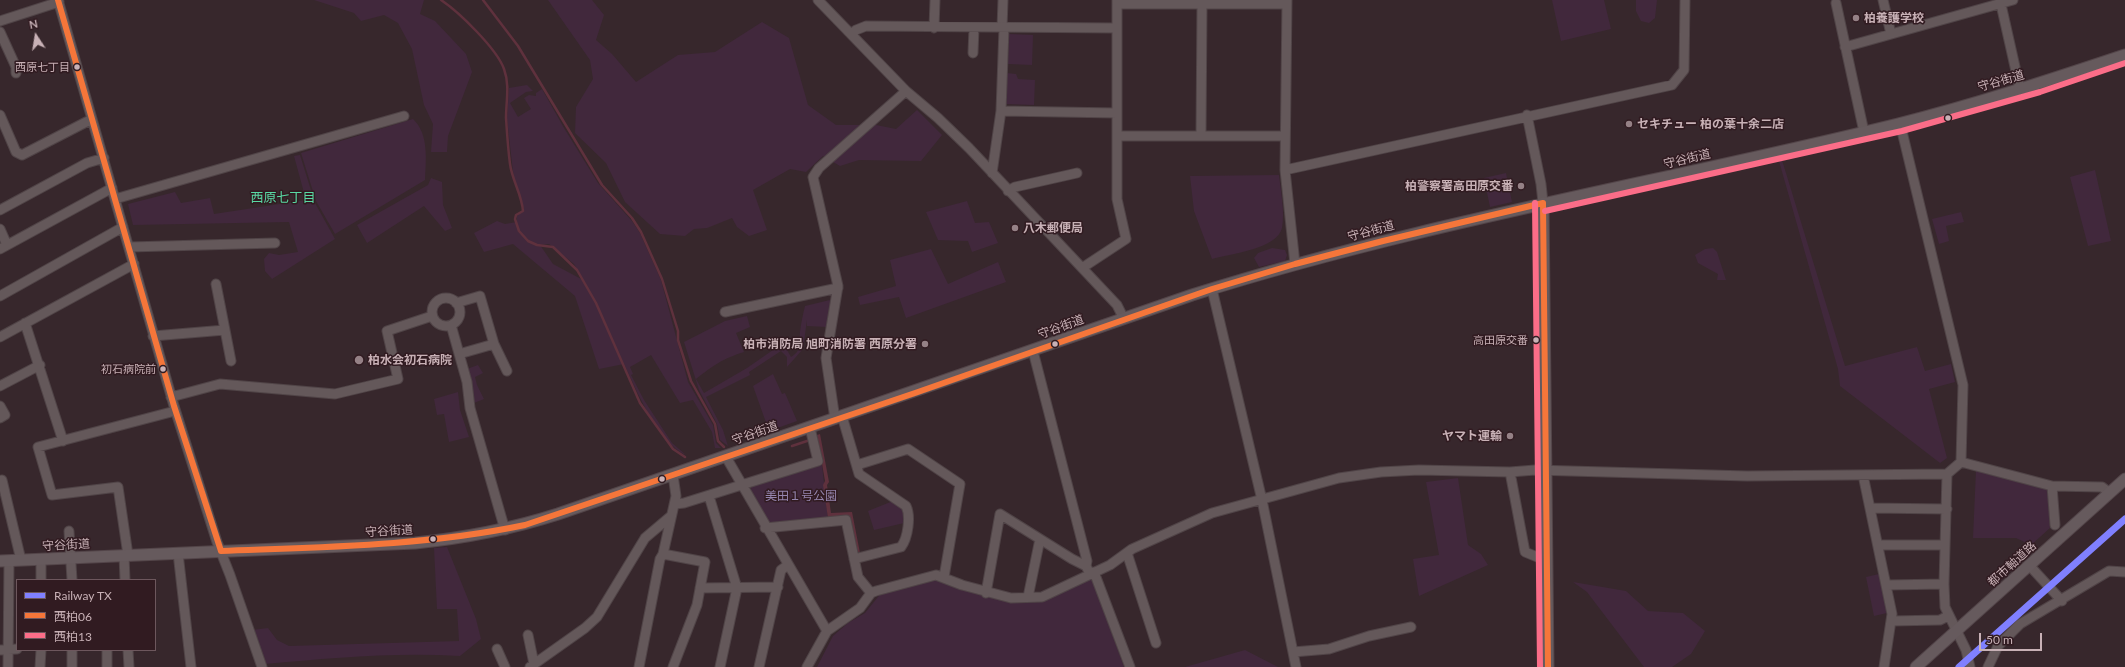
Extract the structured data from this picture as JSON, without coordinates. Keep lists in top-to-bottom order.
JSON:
{
  "streets": {
    "main road": ["守谷街道", "都市軸道路"]
  },
  "districts": ["西原七丁目"],
  "parks": ["美田１号公園"],
  "places": [
    "柏養護学校",
    "西原七丁目",
    "セキチュー 柏の葉十余二店",
    "柏警察署高田原交番",
    "八木郵便局",
    "高田原交番",
    "柏市消防局 旭町消防署 西原分署",
    "柏水会初石病院",
    "初石病院前",
    "ヤマト運輸"
  ],
  "lines": ["transit line 西柏06", "transit line 西柏13", "rail line TX"],
  "legend": ["Railway TX", "西柏06", "西柏13"],
  "scale_bar": "50 m",
  "north": "top"
}
